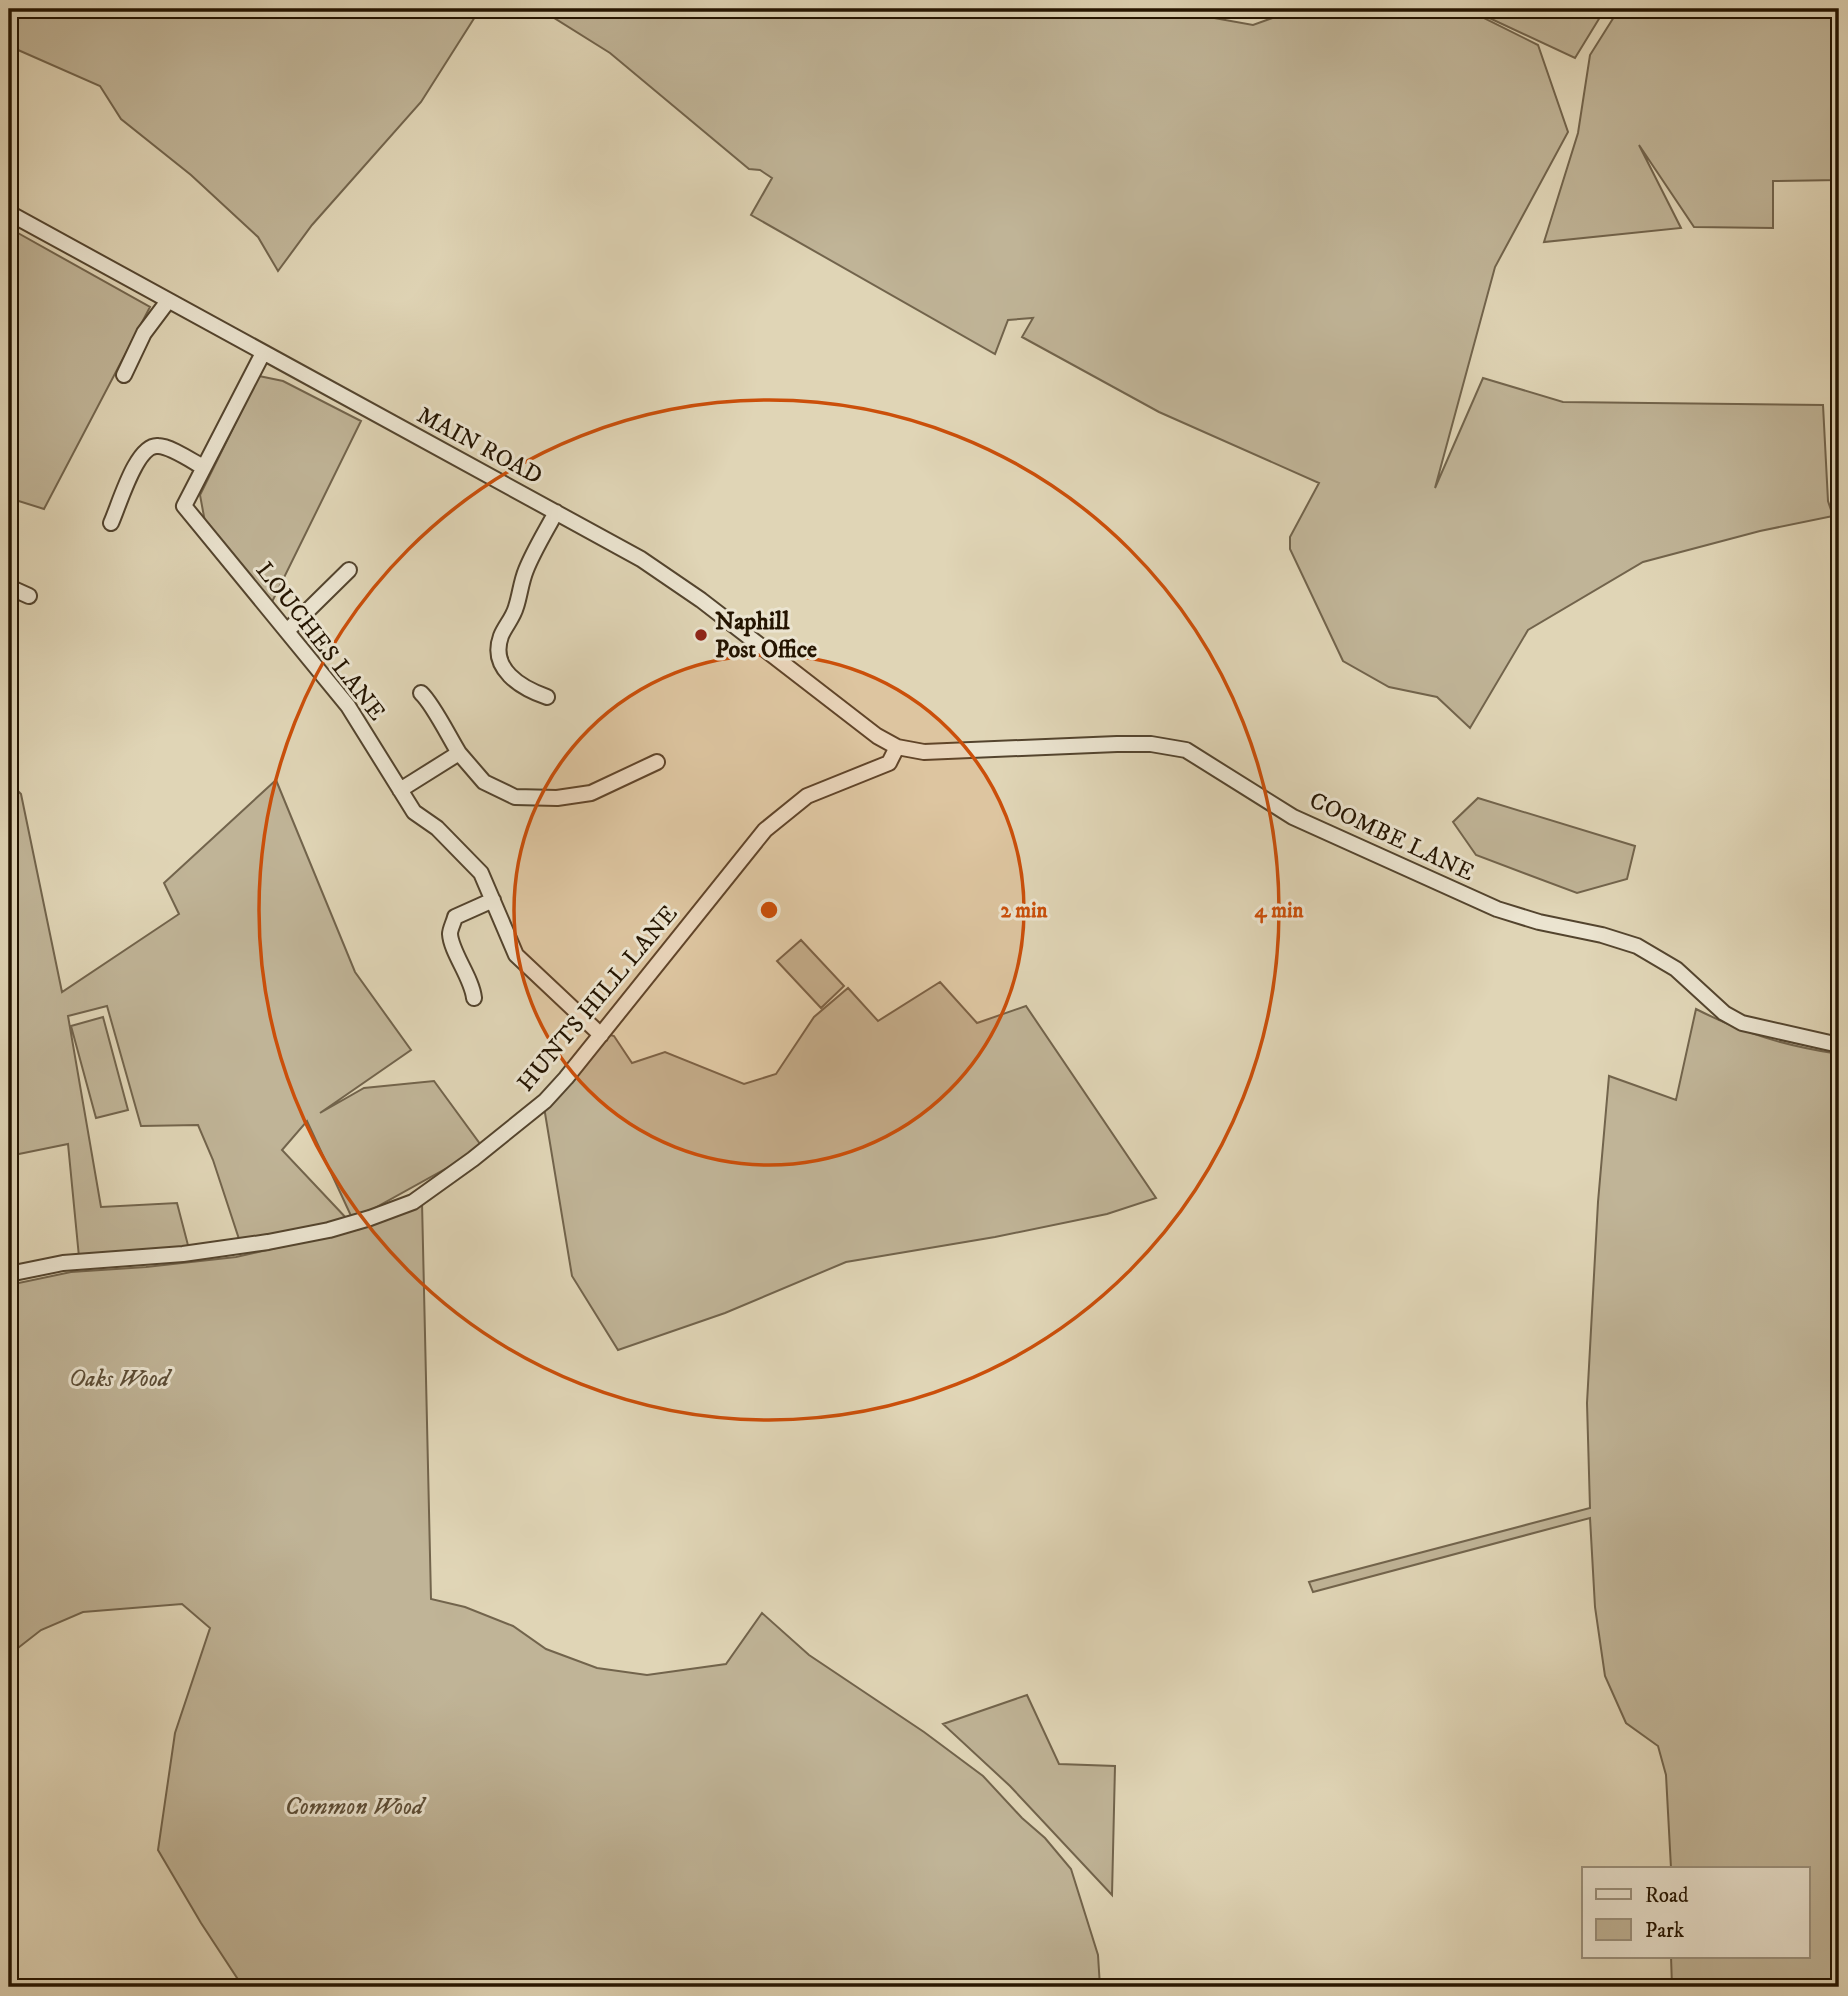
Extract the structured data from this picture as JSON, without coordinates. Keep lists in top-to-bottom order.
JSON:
{
  "streets": {
    "street": [
      "MAIN ROAD",
      "LOUCHES LANE",
      "COOMBE LANE",
      "HUNTS HILL LANE"
    ]
  },
  "crossings": [
    ["MAIN ROAD", "LOUCHES LANE"],
    ["MAIN ROAD", "COOMBE LANE"],
    ["MAIN ROAD", "HUNTS HILL LANE"],
    ["LOUCHES LANE", "HUNTS HILL LANE"],
    ["COOMBE LANE", "HUNTS HILL LANE"]
  ],
  "parks": ["Oaks Wood", "Common Wood"],
  "places": ["Naphill Post Office"],
  "legend": ["Road", "Park"],
  "rings": ["2 min", "4 min"]
}
